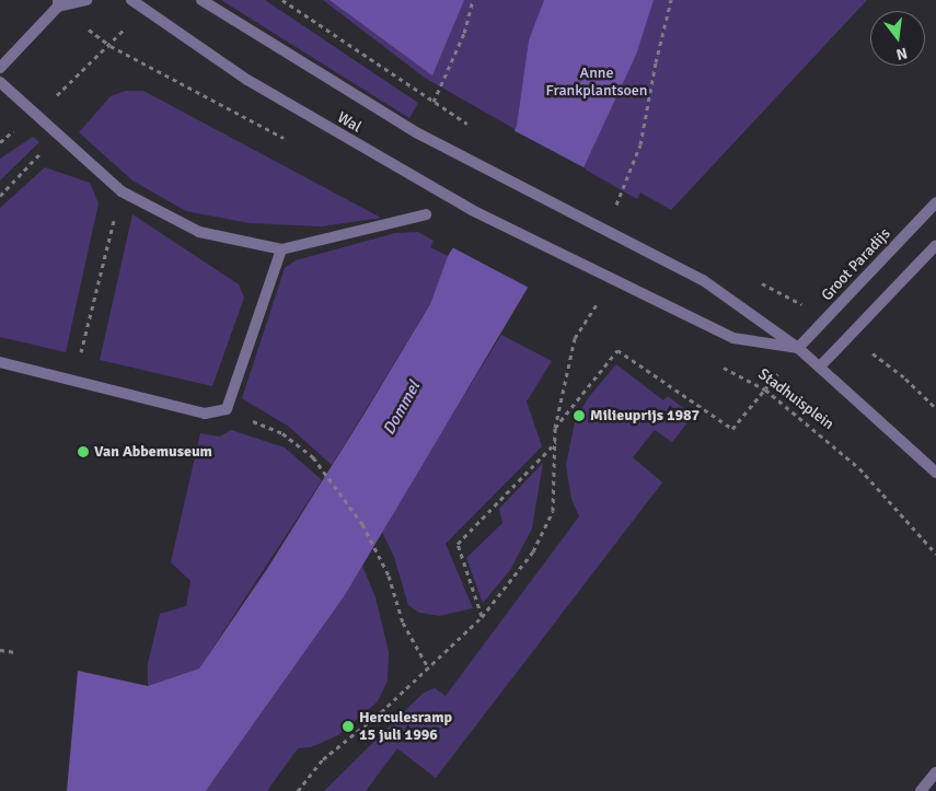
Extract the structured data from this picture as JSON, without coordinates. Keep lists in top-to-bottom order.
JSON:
{
  "streets": {
    "street": ["Wal", "Groot Paradijs", "Stadhuisplein"]
  },
  "crossings": [
    ["Wal", "Groot Paradijs"],
    ["Wal", "Stadhuisplein"],
    ["Groot Paradijs", "Stadhuisplein"]
  ],
  "water": ["Dommel"],
  "parks": ["Anne Frankplantsoen"],
  "places": ["Milieuprijs 1987", "Van Abbemuseum", "Herculesramp 15 juli 1996"],
  "north": "bottom"
}
